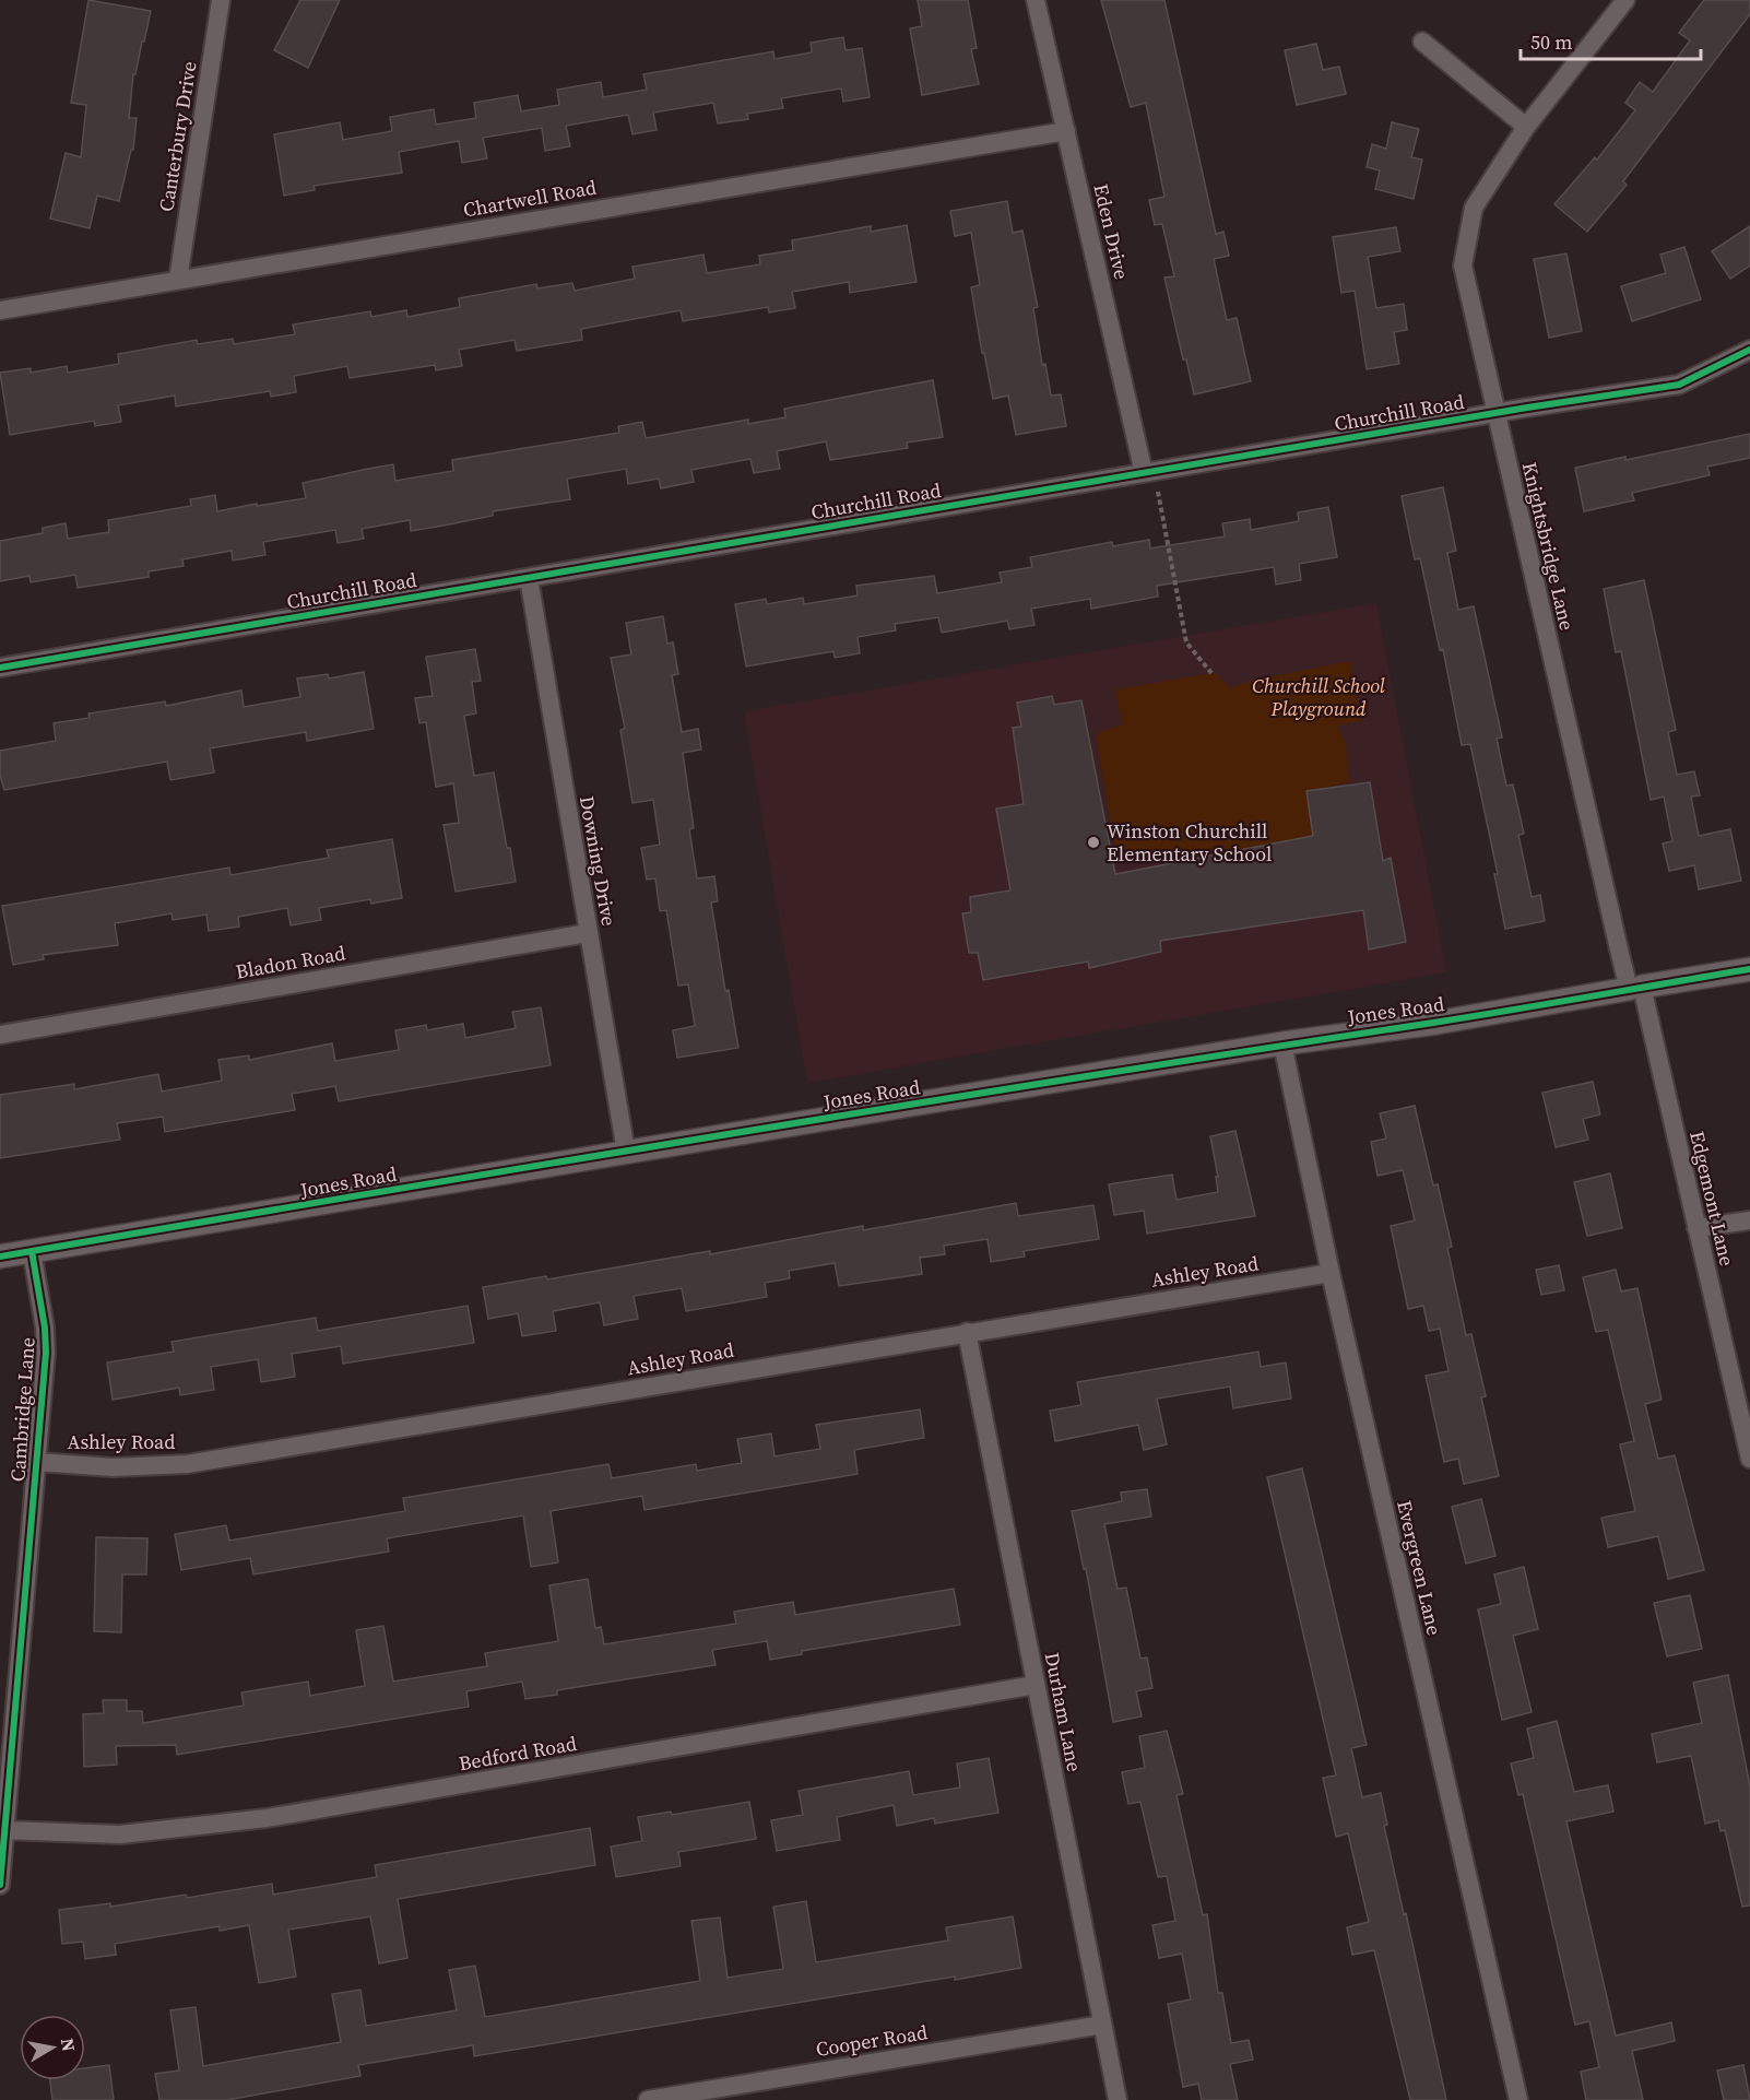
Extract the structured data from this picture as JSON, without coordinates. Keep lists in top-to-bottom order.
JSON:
{
  "streets": {
    "street": [
      "Canterbury Drive",
      "Chartwell Road",
      "Eden Drive",
      "Churchill Road",
      "Knightsbridge Lane",
      "Downing Drive",
      "Bladon Road",
      "Jones Road",
      "Edgemont Lane",
      "Ashley Road",
      "Cambridge Lane",
      "Evergreen Lane",
      "Durham Lane",
      "Bedford Road",
      "Cooper Road"
    ]
  },
  "crossings": [
    ["Canterbury Drive", "Chartwell Road"],
    ["Chartwell Road", "Eden Drive"],
    ["Eden Drive", "Churchill Road"],
    ["Churchill Road", "Knightsbridge Lane"],
    ["Churchill Road", "Downing Drive"],
    ["Knightsbridge Lane", "Jones Road"],
    ["Knightsbridge Lane", "Edgemont Lane"],
    ["Downing Drive", "Bladon Road"],
    ["Downing Drive", "Jones Road"],
    ["Jones Road", "Edgemont Lane"],
    ["Jones Road", "Cambridge Lane"],
    ["Jones Road", "Evergreen Lane"],
    ["Ashley Road", "Cambridge Lane"],
    ["Ashley Road", "Evergreen Lane"],
    ["Ashley Road", "Durham Lane"],
    ["Cambridge Lane", "Bedford Road"],
    ["Durham Lane", "Bedford Road"],
    ["Durham Lane", "Cooper Road"]
  ],
  "parks": ["Churchill School Playground"],
  "places": ["Winston Churchill Elementary School"],
  "scale_bar": "50 m",
  "north": "right"
}
